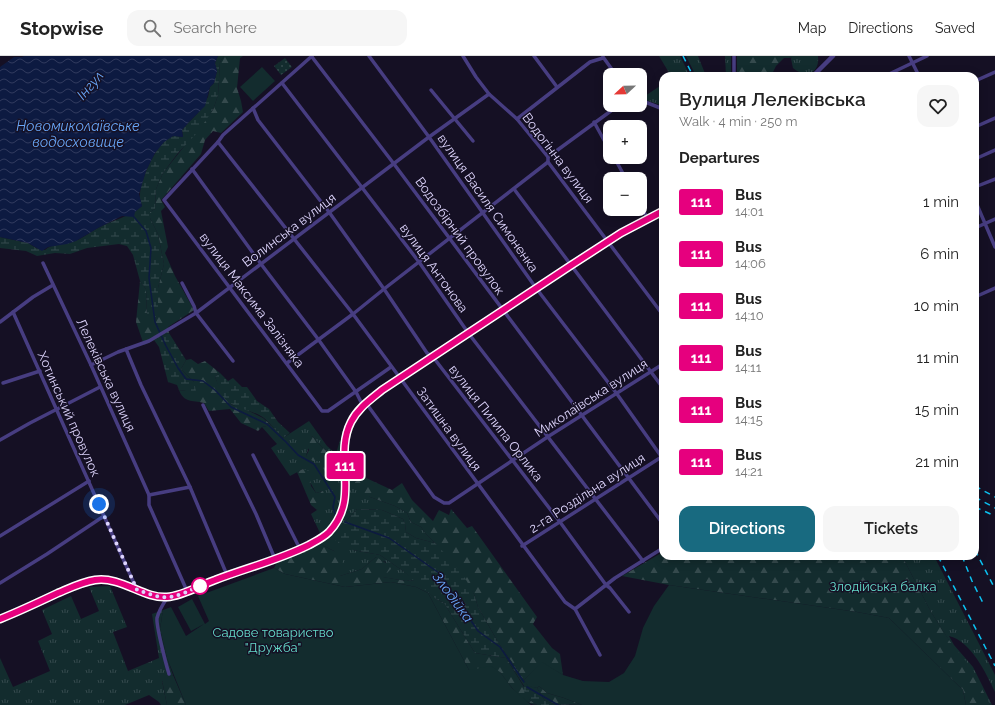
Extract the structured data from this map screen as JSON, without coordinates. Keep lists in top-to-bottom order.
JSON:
{
  "streets": {
    "street": [
      "Водогінна вулиця",
      "вулиця Василя Симоненка",
      "Волинська вулиця",
      "Водозбірний провулок",
      "вулиця Антонова",
      "вулиця Максима Залізняка",
      "Лелеківська вулиця",
      "Миколаївська вулиця",
      "Хотинський провулок",
      "вулиця Пилипа Орлика",
      "Затишна вулиця",
      "2-га Роздільна вулиця"
    ]
  },
  "crossings": [
    ["Водогінна вулиця", "Волинська вулиця"],
    ["вулиця Василя Симоненка", "Волинська вулиця"],
    ["вулиця Василя Симоненка", "Миколаївська вулиця"],
    ["Волинська вулиця", "Водозбірний провулок"],
    ["Волинська вулиця", "вулиця Антонова"],
    ["Волинська вулиця", "вулиця Максима Залізняка"],
    ["Волинська вулиця", "Лелеківська вулиця"],
    ["Волинська вулиця", "вулиця Пилипа Орлика"],
    ["Волинська вулиця", "Затишна вулиця"],
    ["Водозбірний провулок", "Миколаївська вулиця"],
    ["Водозбірний провулок", "2-га Роздільна вулиця"],
    ["вулиця Антонова", "Миколаївська вулиця"],
    ["вулиця Антонова", "2-га Роздільна вулиця"],
    ["Миколаївська вулиця", "вулиця Пилипа Орлика"],
    ["Миколаївська вулиця", "Затишна вулиця"],
    ["вулиця Пилипа Орлика", "2-га Роздільна вулиця"],
    ["Затишна вулиця", "2-га Роздільна вулиця"]
  ],
  "water": ["Інгул", "Новомиколаївське водосховище", "Злодійка"],
  "parks": ["Злодійська балка", "Садове товариство \"Дружба\""],
  "lines": ["bus line 111"],
  "north": "left",
  "page": {
    "header": "Stopwise",
    "search": "Search here",
    "nav": ["Map", "Directions", "Saved"],
    "on_map": "111",
    "map_buttons": ["+", "−"],
    "heading": [
      ["Вулиця Лелеківська", "Walk · 4 min · 250 m"],
      "Departures"
    ],
    "list": [
      {
        "mark": "111",
        "name": "Bus",
        "note": "14:01",
        "value": "1 min"
      },
      {
        "mark": "111",
        "name": "Bus",
        "note": "14:06",
        "value": "6 min"
      },
      {
        "mark": "111",
        "name": "Bus",
        "note": "14:10",
        "value": "10 min"
      },
      {
        "mark": "111",
        "name": "Bus",
        "note": "14:11",
        "value": "11 min"
      },
      {
        "mark": "111",
        "name": "Bus",
        "note": "14:15",
        "value": "15 min"
      },
      {
        "mark": "111",
        "name": "Bus",
        "note": "14:21",
        "value": "21 min"
      }
    ],
    "buttons": ["Directions", "Tickets"]
  }
}
